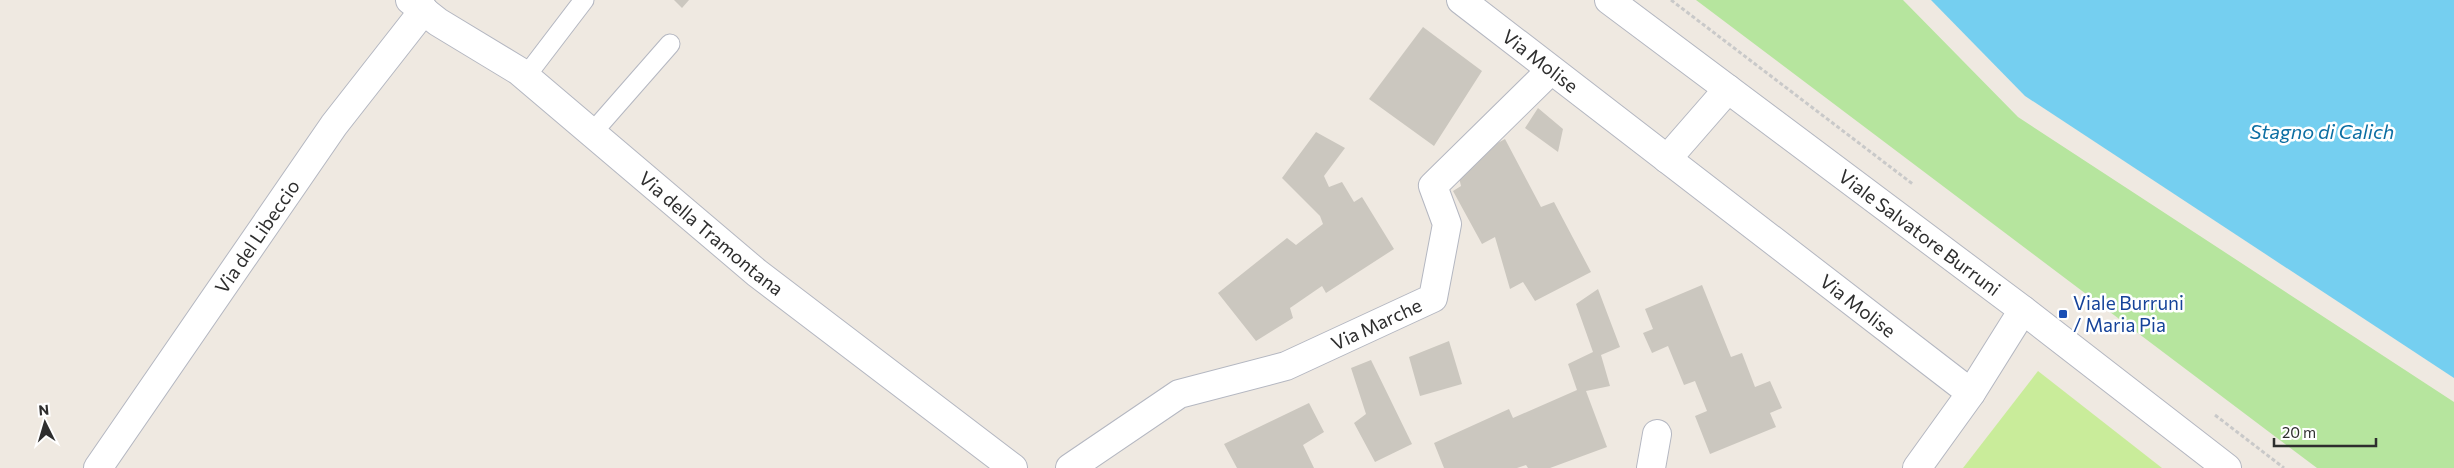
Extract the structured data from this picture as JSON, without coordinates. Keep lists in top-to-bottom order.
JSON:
{
  "streets": {
    "street": [
      "Via Molise",
      "Viale Salvatore Burruni",
      "Via della Tramontana",
      "Via del Libeccio",
      "Via Marche"
    ]
  },
  "crossings": [
    ["Via Molise", "Via Marche"],
    ["Via della Tramontana", "Via del Libeccio"]
  ],
  "water": ["Stagno di Calich"],
  "places": {
    "transit": ["Viale Burruni / Maria Pia"]
  },
  "scale_bar": "20 m",
  "north": "top"
}
